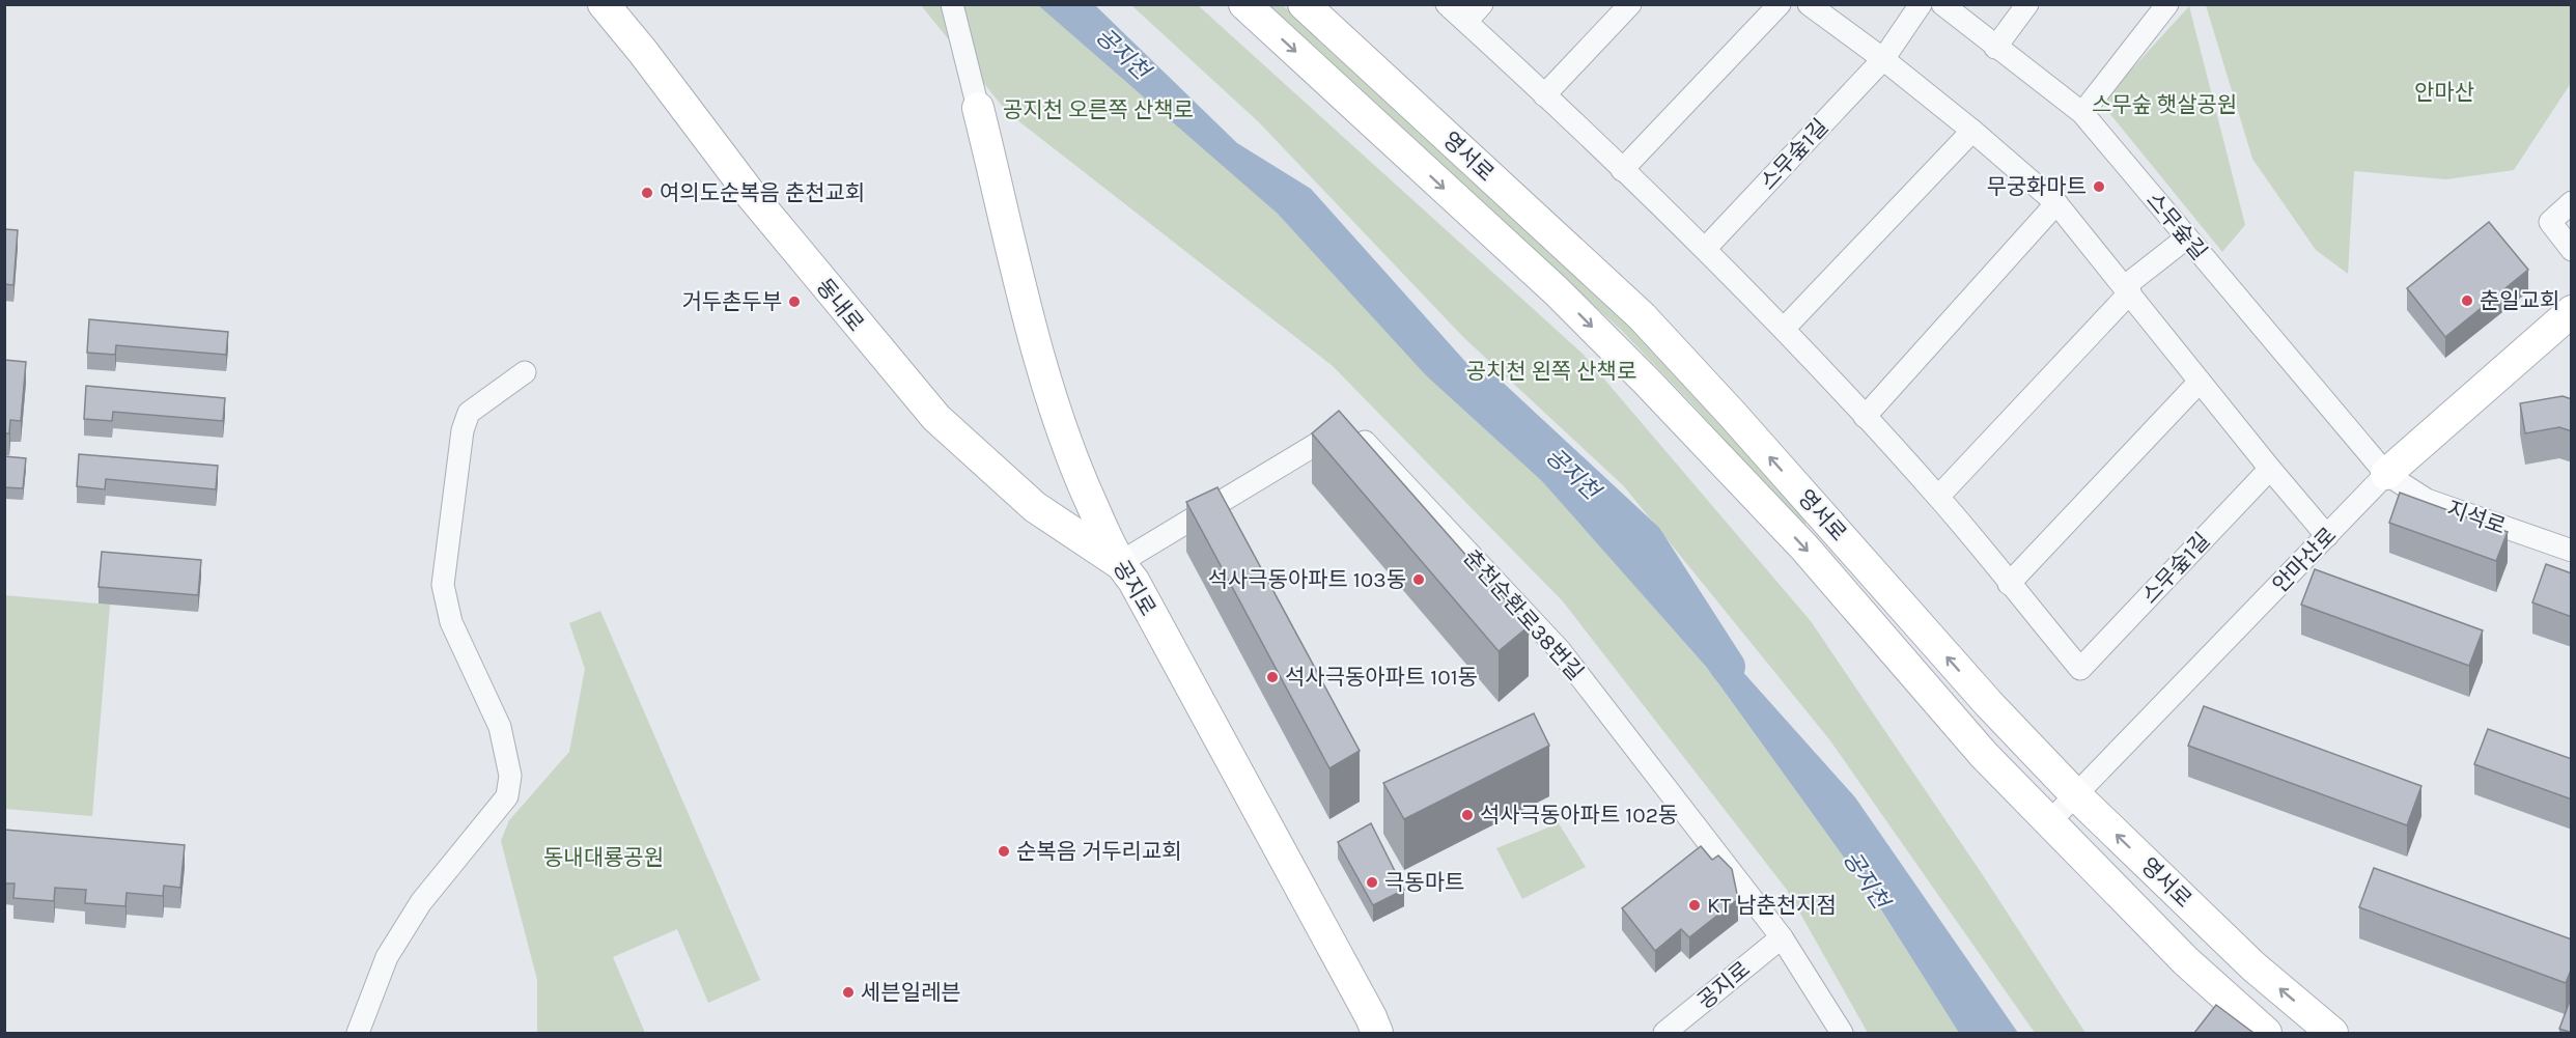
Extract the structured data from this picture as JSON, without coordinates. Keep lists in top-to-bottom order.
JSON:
{
  "streets": {
    "street": [
      "스무숲1길",
      "영서로",
      "스무숲길",
      "동내로",
      "지석로",
      "안마산로",
      "공지로",
      "춘천순환로38번길"
    ]
  },
  "crossings": [
    ["영서로", "안마산로"],
    ["스무숲길", "지석로"],
    ["스무숲길", "안마산로"],
    ["동내로", "공지로"],
    ["동내로", "춘천순환로38번길"],
    ["지석로", "안마산로"],
    ["공지로", "춘천순환로38번길"]
  ],
  "water": ["공지천"],
  "parks": [
    "안마산",
    "스무숲 햇살공원",
    "공지천 오른쪽 산책로",
    "공치천 왼쪽 산책로",
    "동내대룡공원"
  ],
  "places": [
    "무궁화마트",
    "여의도순복음 춘천교회",
    "춘일교회",
    "거두촌두부",
    "석사극동아파트 103동",
    "석사극동아파트 101동",
    "석사극동아파트 102동",
    "순복음 거두리교회",
    "극동마트",
    "KT 남춘천지점",
    "세븐일레븐"
  ]
}
